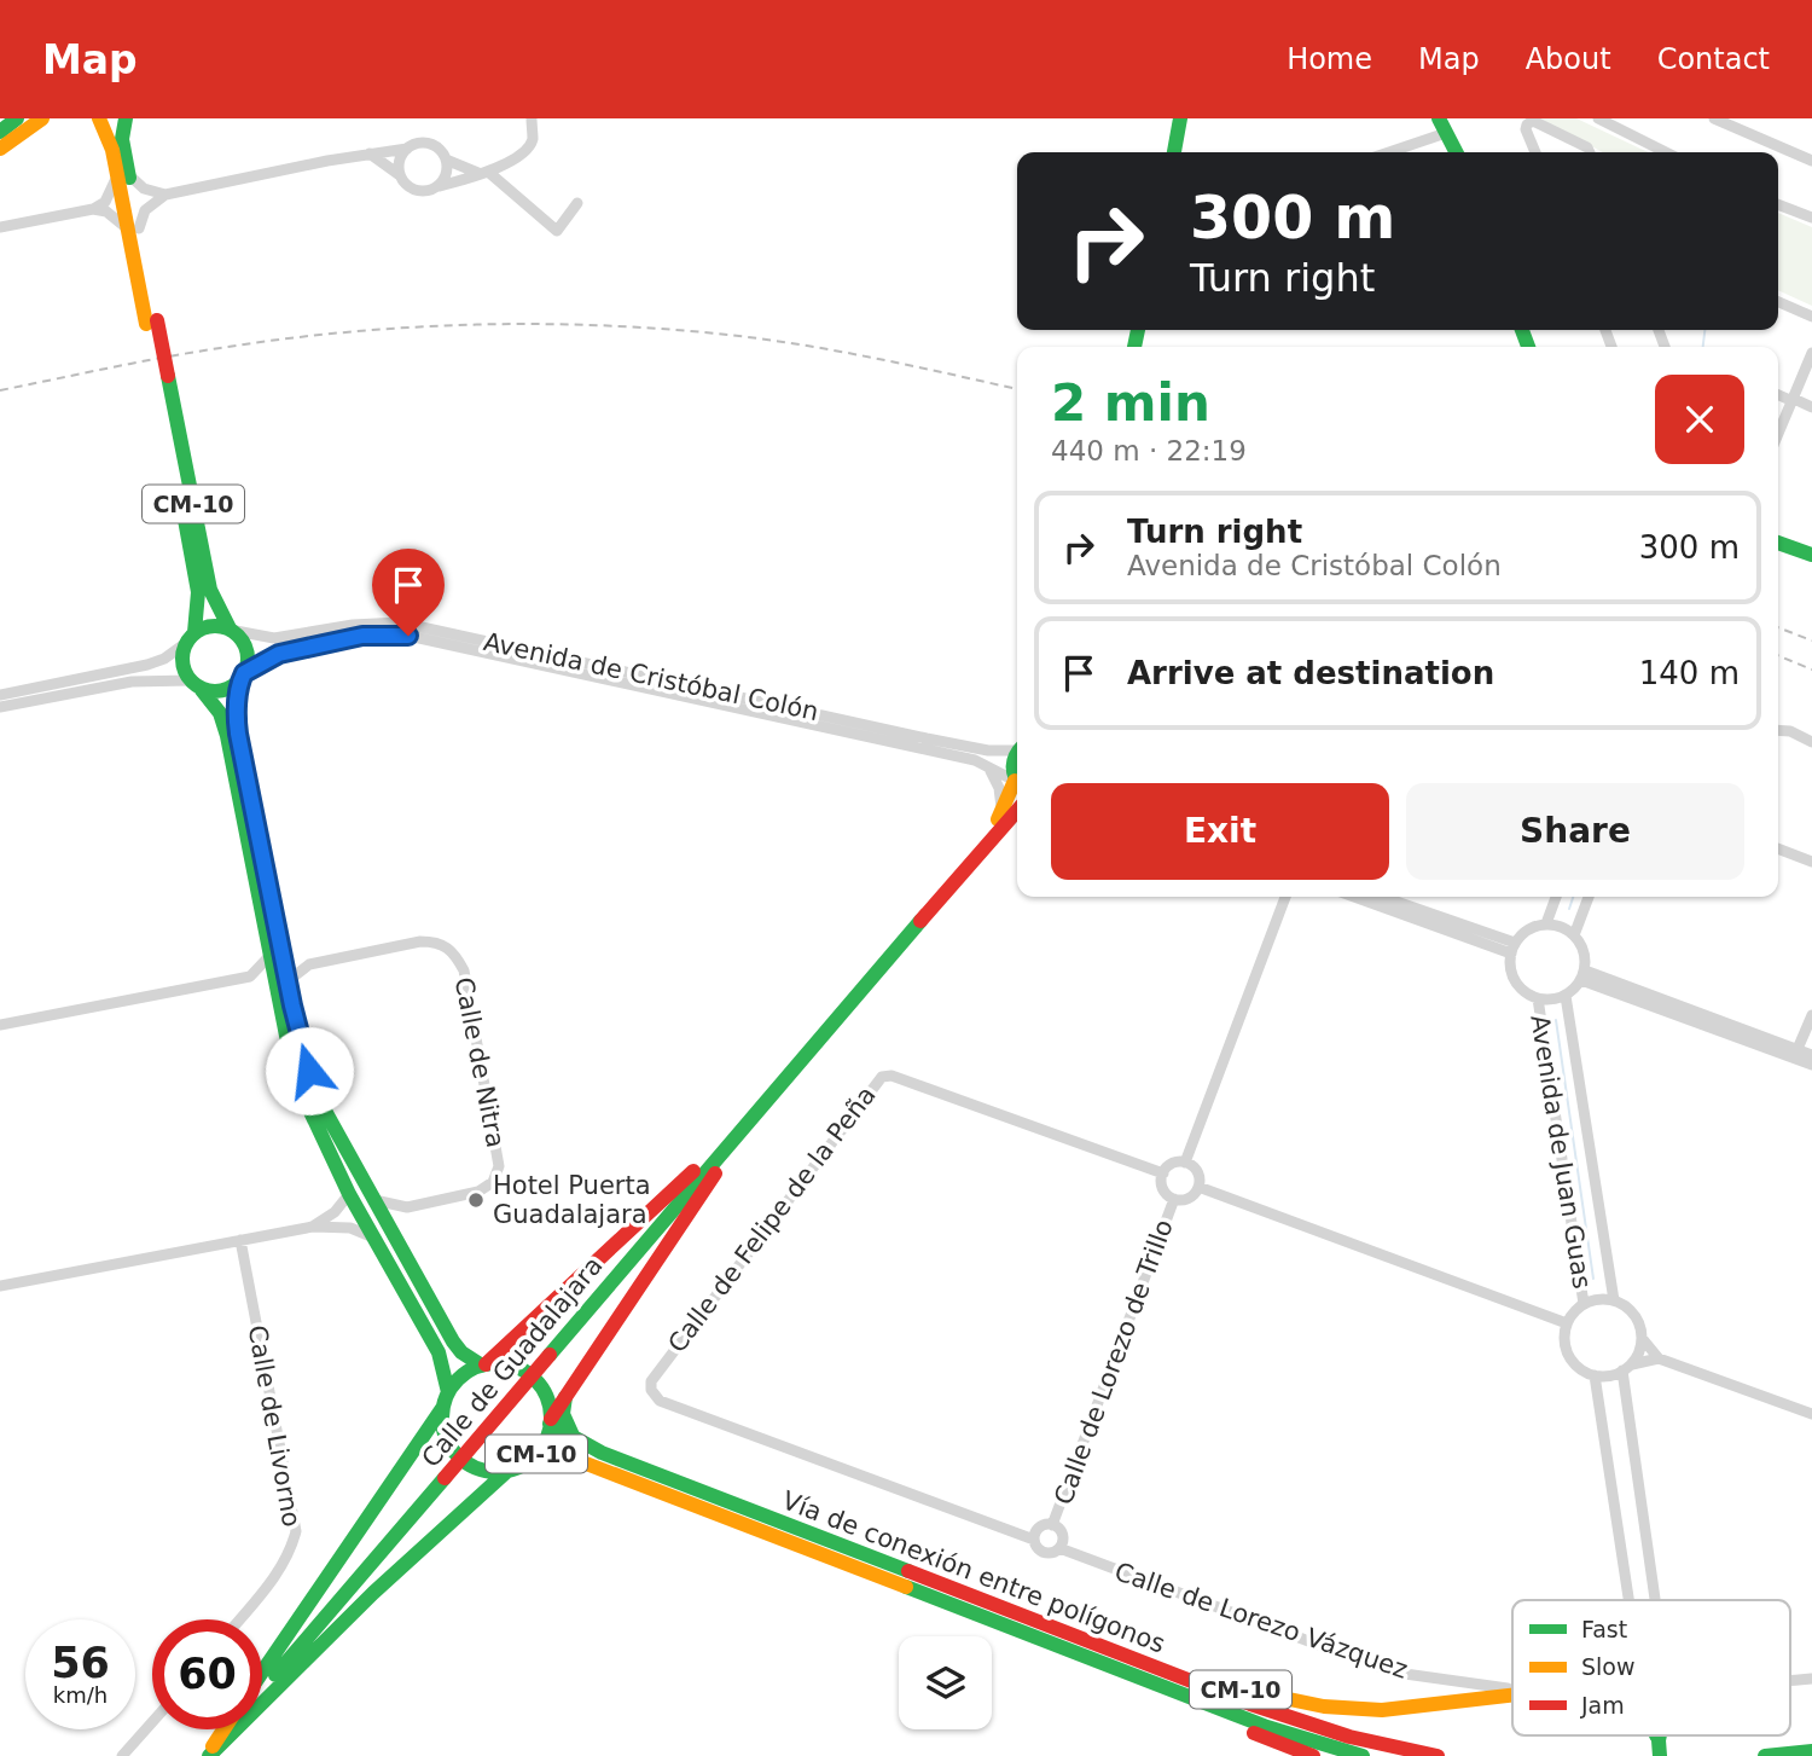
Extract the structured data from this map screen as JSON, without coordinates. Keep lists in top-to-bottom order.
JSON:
{
  "streets": {
    "main road": ["CM-10", "Calle de Guadalajara", "Vía de conexión entre polígonos"],
    "street": [
      "Avenida de Cristóbal Colón",
      "Calle de Nitra",
      "Avenida de Juan Guas",
      "Calle de Felipe de la Peña",
      "Calle de Lorezo de Trillo",
      "Calle de Livorno",
      "Calle de Lorezo Vázquez"
    ]
  },
  "crossings": [
    ["CM-10", "Avenida de Cristóbal Colón"],
    ["CM-10", "Calle de Nitra"],
    ["CM-10", "Vía de conexión entre polígonos"],
    ["Avenida de Cristóbal Colón", "Calle de Guadalajara"],
    ["Calle de Felipe de la Peña", "Calle de Lorezo de Trillo"],
    ["Calle de Felipe de la Peña", "Calle de Lorezo Vázquez"],
    ["Calle de Lorezo de Trillo", "Calle de Lorezo Vázquez"]
  ],
  "places": ["Hotel Puerta Guadalajara"],
  "legend": ["Fast", "Slow", "Jam"],
  "page": {
    "header": "Map",
    "nav": [
      "Home",
      "Map",
      "About",
      "Contact"
    ],
    "turn": ["300 m", "Turn right"],
    "heading": ["2 min", "440 m · 22:19"],
    "list": [
      {
        "name": "Turn right",
        "note": "Avenida de Cristóbal Colón",
        "value": "300 m"
      },
      {
        "name": "Arrive at destination",
        "value": "140 m"
      }
    ],
    "buttons": ["Exit", "Share"],
    "speed": "56 km/h",
    "limit": "60"
  }
}
